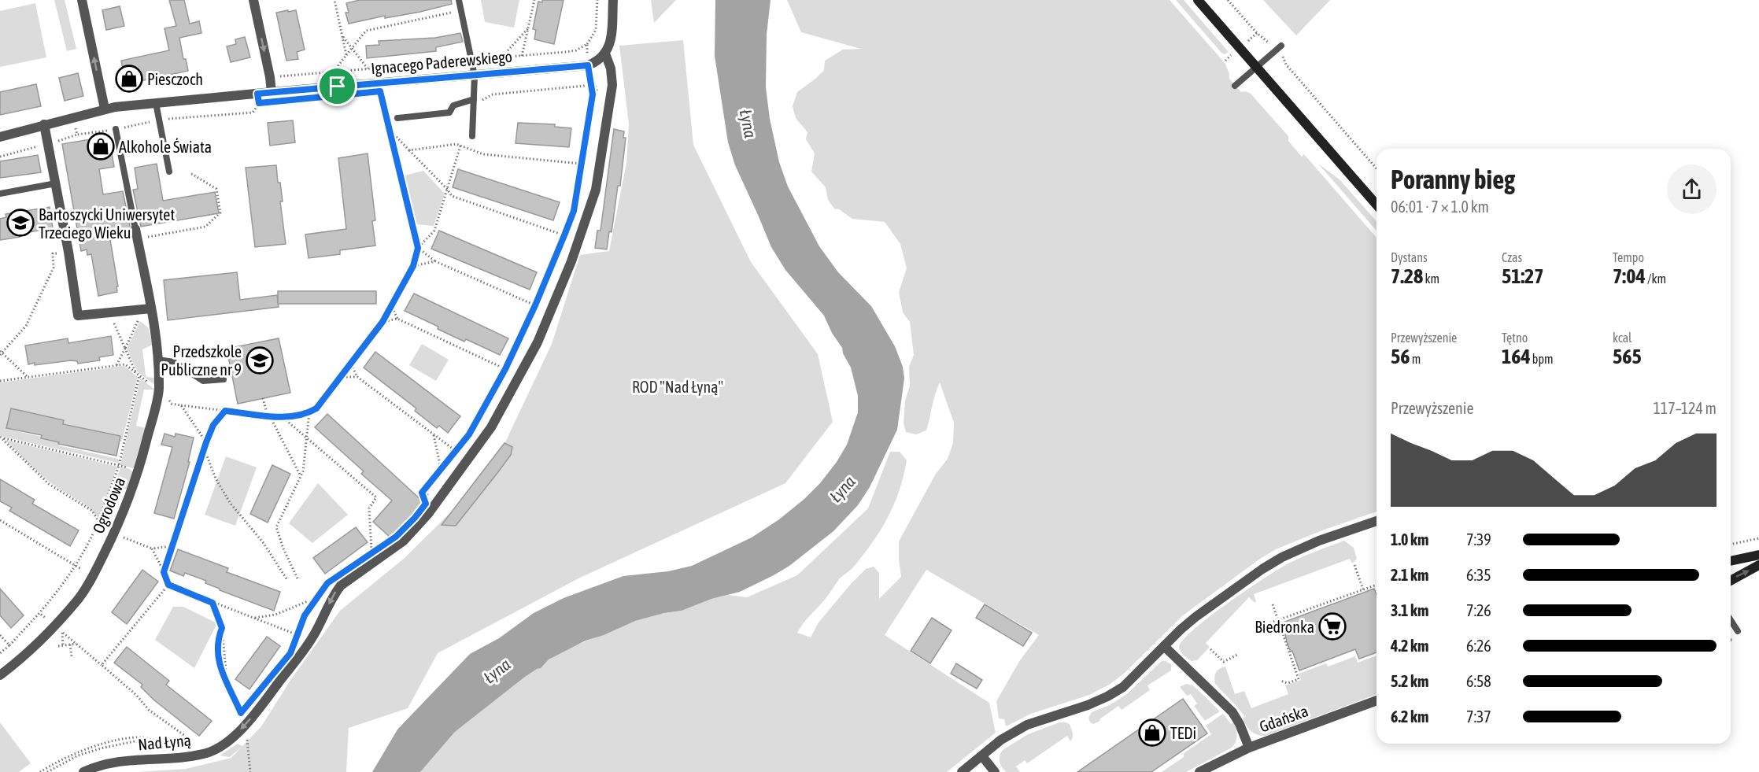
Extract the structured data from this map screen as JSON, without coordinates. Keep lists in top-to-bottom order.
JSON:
{
  "streets": {
    "street": [
      "Ignacego Paderewskiego",
      "Ogrodowa",
      "Gdańska",
      "Nad Łyną"
    ]
  },
  "crossings": [
    ["Ignacego Paderewskiego", "Nad Łyną"]
  ],
  "one_way": ["Nad Łyną"],
  "water": ["Łyna"],
  "parks": ["ROD \"Nad Łyną\""],
  "places": {
    "shop": ["Piesczoch", "Alkohole Świata", "TEDi"],
    "school or university": ["Bartoszycki Uniwersytet Trzeciego Wieku", "Przedszkole Publiczne nr 9"],
    "supermarket": ["Biedronka"]
  },
  "page": {
    "heading": ["Poranny bieg", "06:01 · 7 × 1.0 km"],
    "stats": [
      ["Dystans", "7.28 km"],
      ["Czas", "51:27"],
      ["Tempo", "7:04 /km"],
      ["Przewyższenie", "56 m"],
      ["Tętno", "164 bpm"],
      ["kcal", "565"]
    ],
    "chart": ["Przewyższenie", "117–124 m"],
    "list": [
      {
        "name": "1.0 km",
        "note": "7:39"
      },
      {
        "name": "2.1 km",
        "note": "6:35"
      },
      {
        "name": "3.1 km",
        "note": "7:26"
      },
      {
        "name": "4.2 km",
        "note": "6:26"
      },
      {
        "name": "5.2 km",
        "note": "6:58"
      },
      {
        "name": "6.2 km",
        "note": "7:37"
      }
    ]
  }
}
